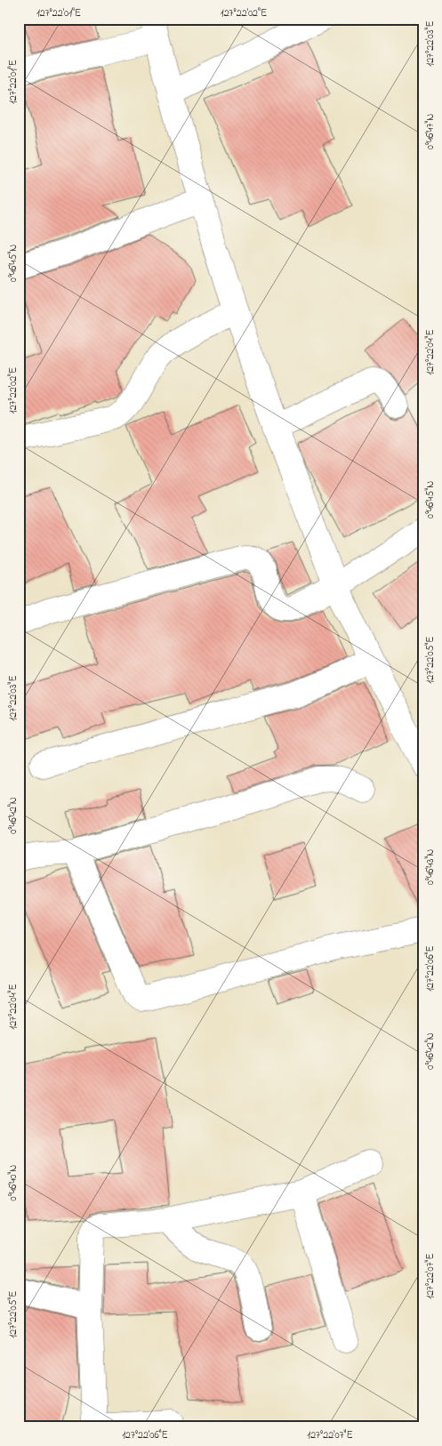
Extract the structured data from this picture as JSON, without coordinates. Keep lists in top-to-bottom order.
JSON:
{
  "coordinates": [
    "127°22'01\"E",
    "127°22'02\"E",
    "127°22'03\"E",
    "0°46'47\"N",
    "0°46'45\"N",
    "127°22'04\"E",
    "127°22'05\"E",
    "0°46'42\"N",
    "0°46'43\"N",
    "127°22'06\"E",
    "0°46'40\"N",
    "127°22'07\"E"
  ]
}
